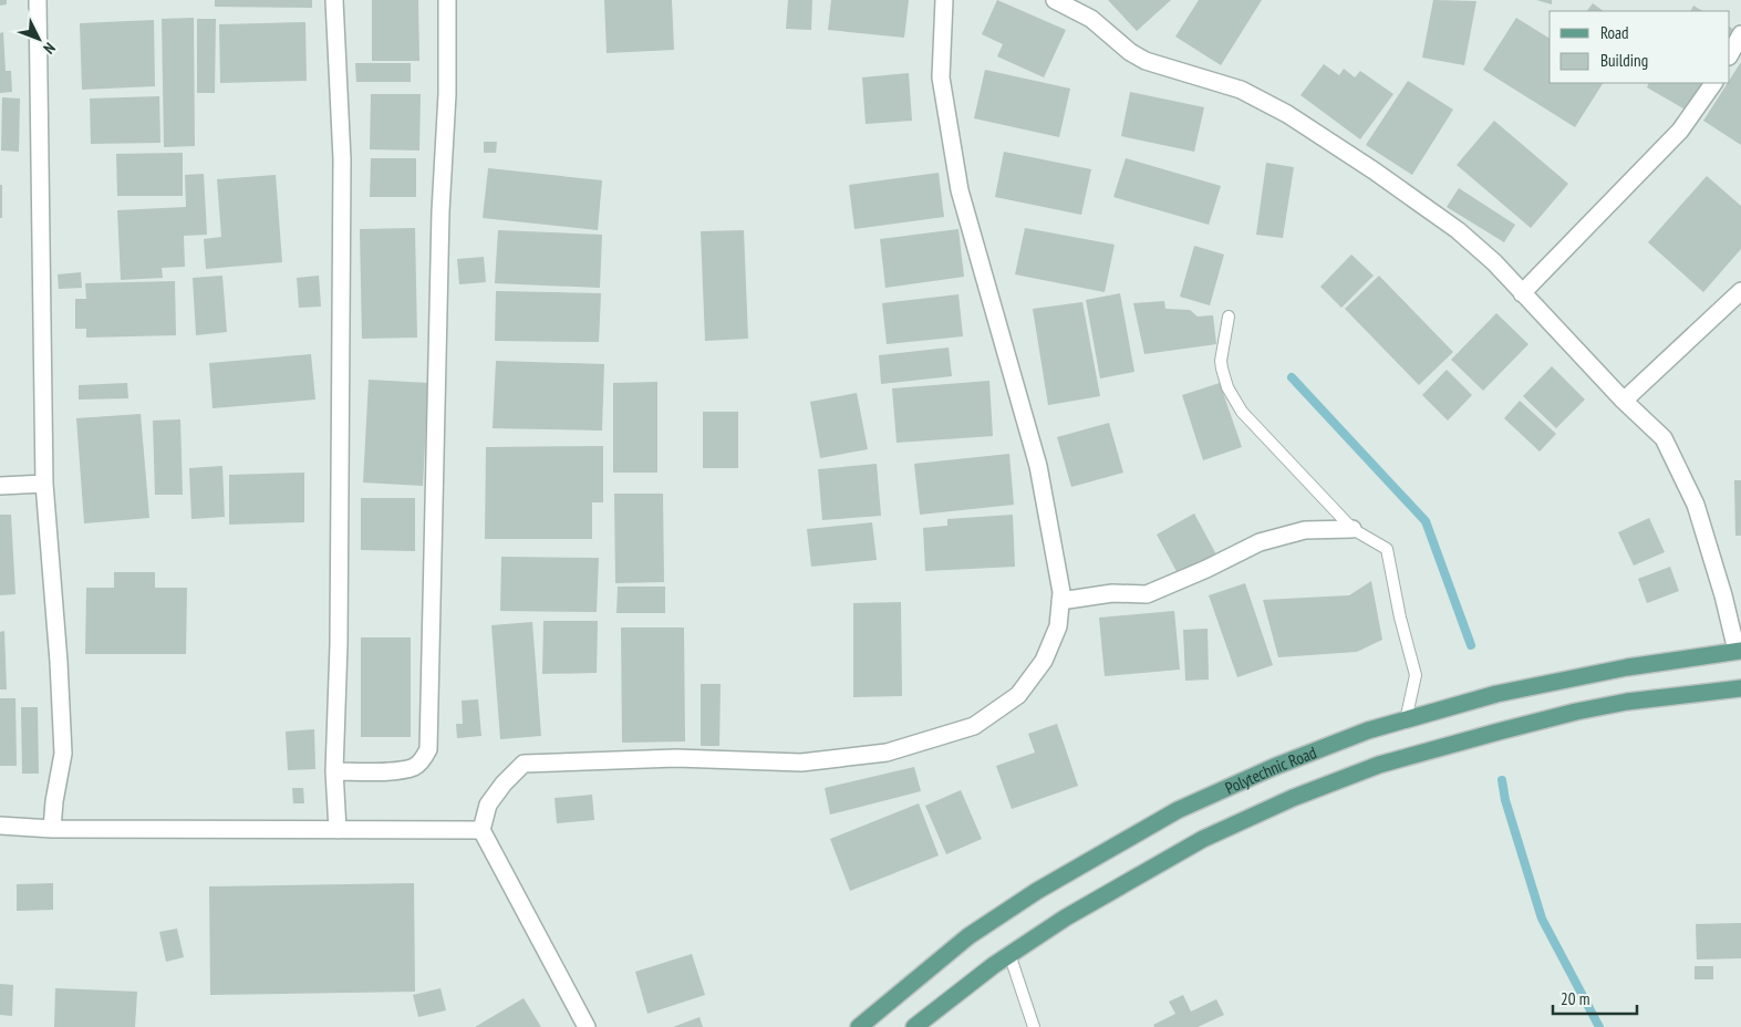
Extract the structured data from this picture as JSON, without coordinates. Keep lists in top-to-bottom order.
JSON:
{
  "streets": {
    "main road": ["Polytechnic Road"]
  },
  "legend": ["Road", "Building"],
  "scale_bar": "20 m",
  "north": "bottom right"
}
